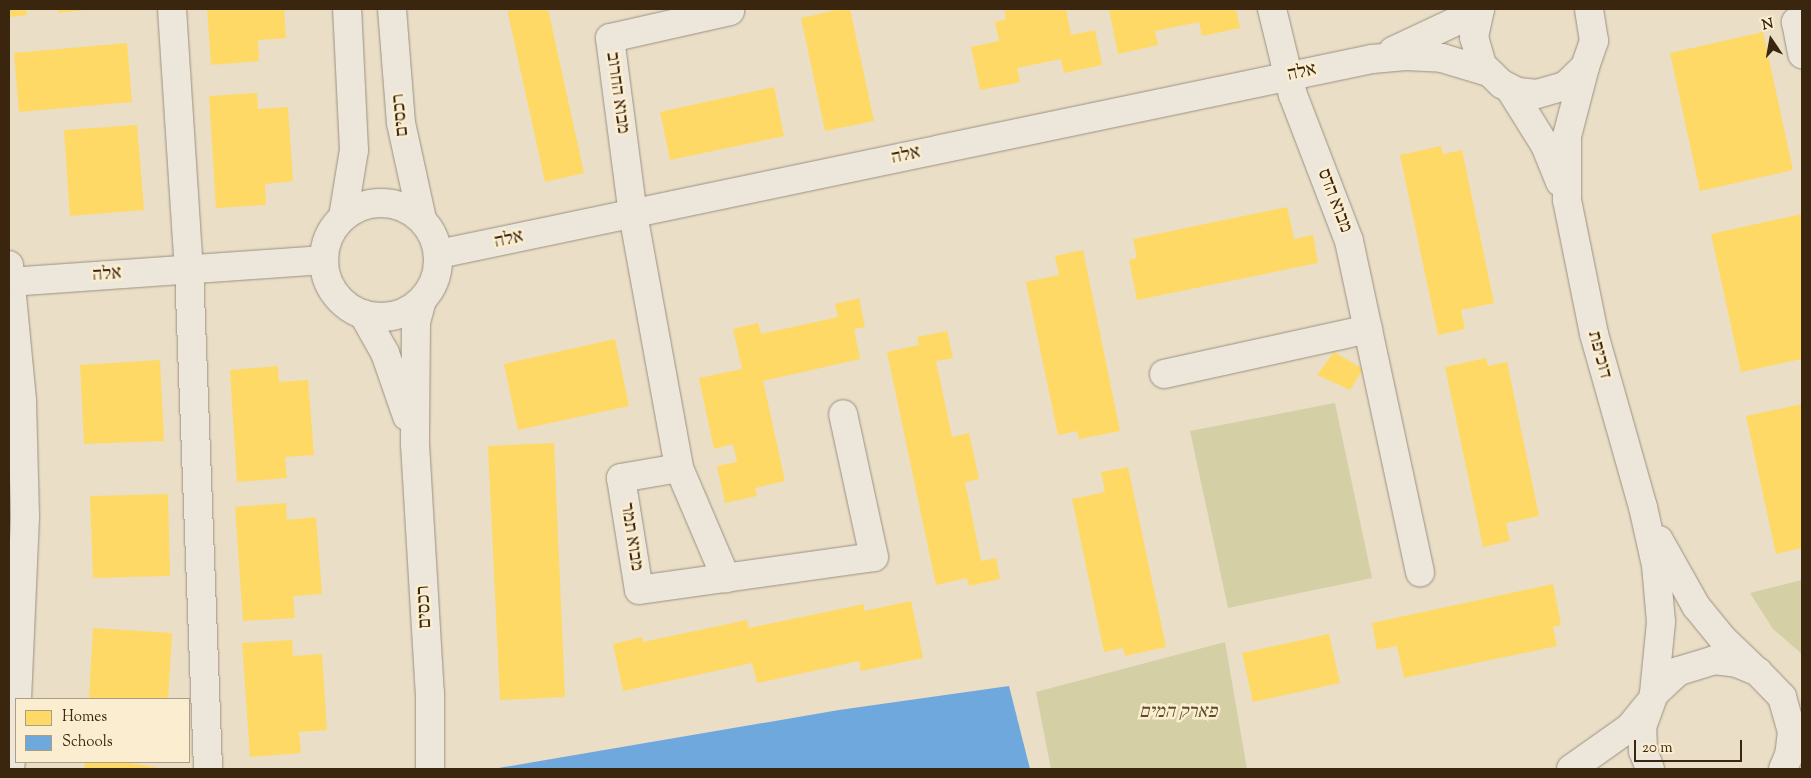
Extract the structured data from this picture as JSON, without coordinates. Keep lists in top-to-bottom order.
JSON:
{
  "streets": {
    "street": [
      "אלה",
      "מבוא החרוב",
      "רכסים",
      "מבוא הדס",
      "דוכיפת",
      "מבוא תמר"
    ]
  },
  "crossings": [
    ["אלה", "מבוא החרוב"],
    ["אלה", "רכסים"],
    ["אלה", "מבוא הדס"]
  ],
  "parks": ["פארק המים"],
  "legend": ["Homes", "Schools"],
  "scale_bar": "20 m",
  "north": "top"
}
